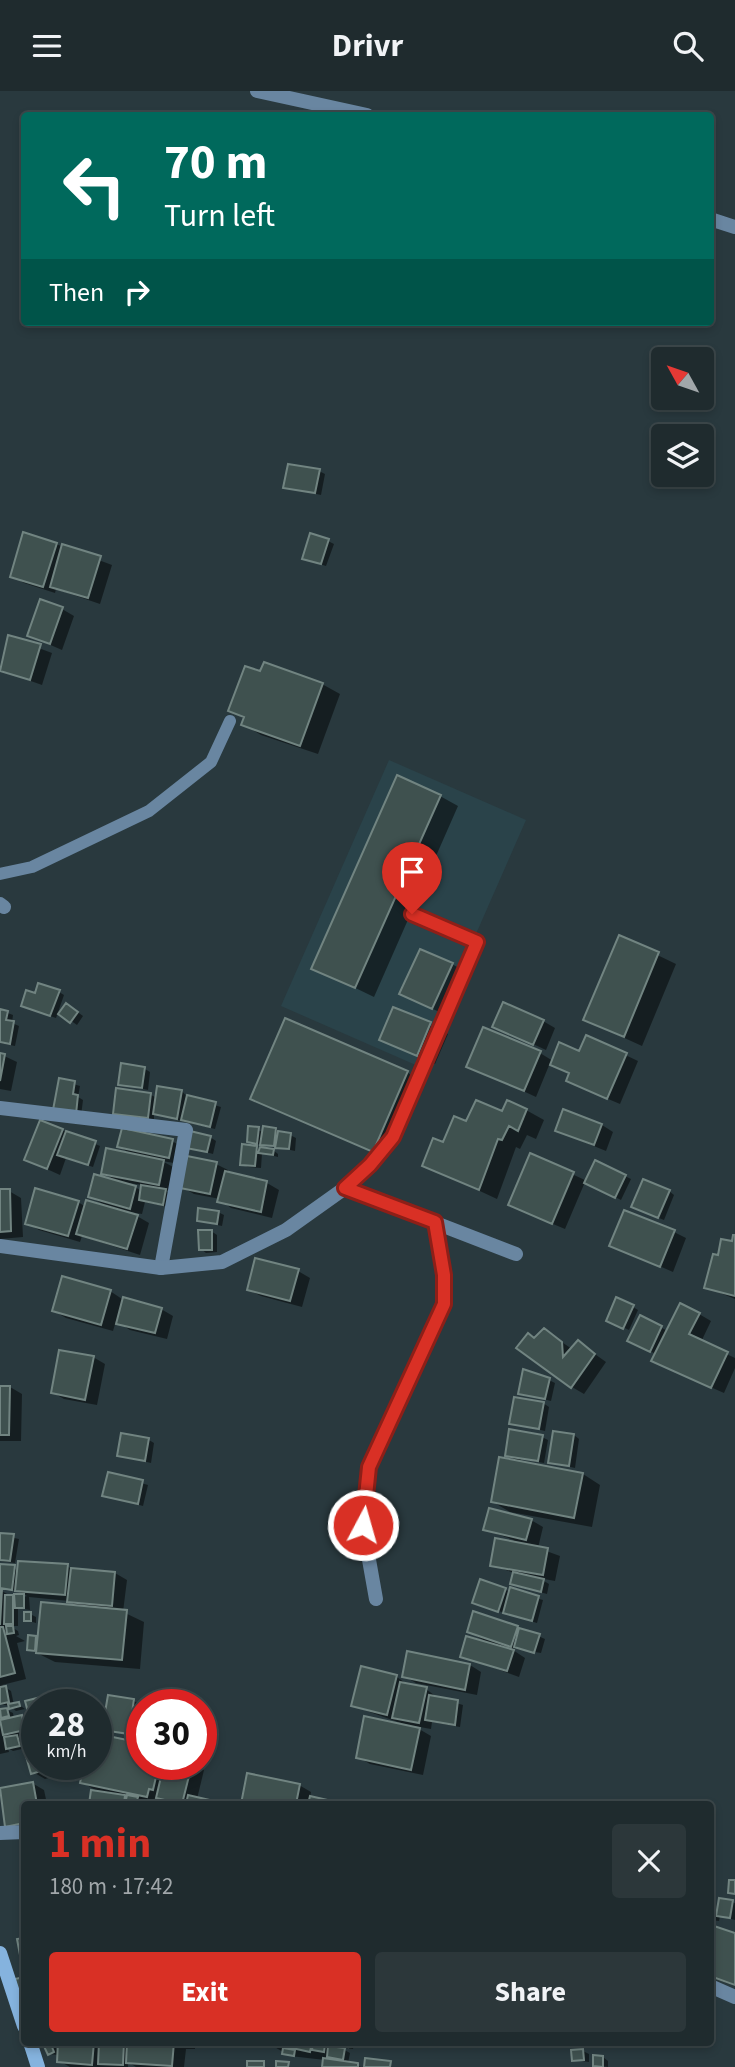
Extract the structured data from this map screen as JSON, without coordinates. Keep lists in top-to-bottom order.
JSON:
{
  "north": "top left",
  "page": {
    "header": "Drivr",
    "turn": ["70 m", "Turn left"],
    "then": "Then",
    "speed": "28 km/h",
    "limit": "30",
    "heading": ["1 min", "180 m · 17:42"],
    "buttons": ["Exit", "Share"]
  }
}
